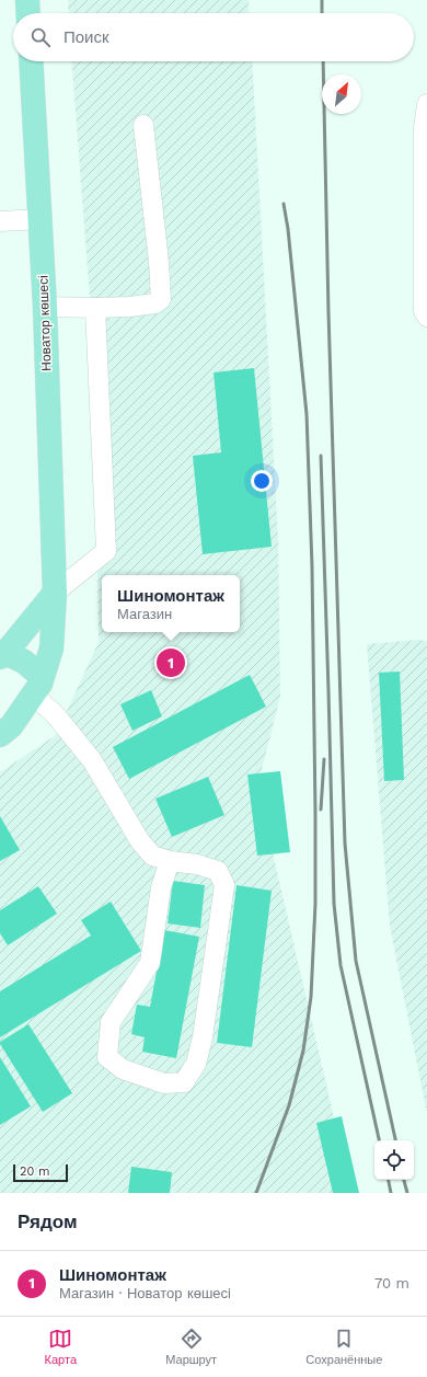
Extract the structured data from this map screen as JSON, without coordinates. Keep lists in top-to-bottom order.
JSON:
{
  "streets": {
    "main road": ["Новатор көшесі"]
  },
  "scale_bar": "20 m",
  "north": "top right",
  "page": {
    "search": "Поиск",
    "popup": ["Шиномонтаж", "Магазин"],
    "pins": "1",
    "scale": "20 m",
    "heading": "Рядом",
    "list": [
      {
        "mark": "1",
        "name": "Шиномонтаж",
        "note": "Магазин · Новатор көшесі",
        "value": "70 m"
      }
    ],
    "nav": ["Карта", "Маршрут", "Сохранённые"]
  }
}
